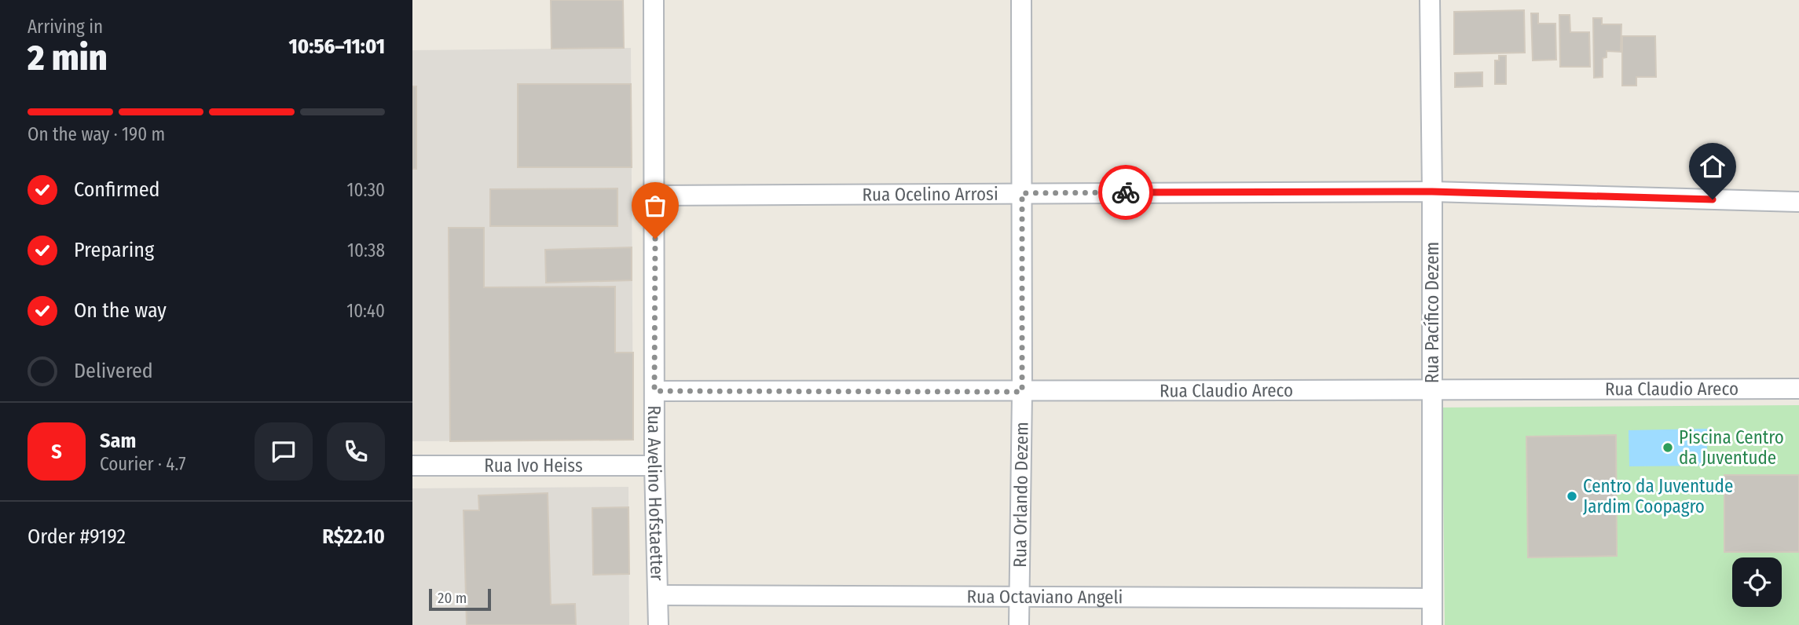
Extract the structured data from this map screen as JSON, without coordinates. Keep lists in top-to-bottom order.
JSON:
{
  "streets": {
    "street": [
      "Rua Ocelino Arrosi",
      "Rua Pacífico Dezem",
      "Rua Claudio Areco",
      "Rua Ivo Heiss",
      "Rua Avelino Hofstaetter",
      "Rua Orlando Dezem",
      "Rua Octaviano Angeli"
    ]
  },
  "crossings": [
    ["Rua Ocelino Arrosi", "Rua Pacífico Dezem"],
    ["Rua Ocelino Arrosi", "Rua Avelino Hofstaetter"],
    ["Rua Ocelino Arrosi", "Rua Orlando Dezem"],
    ["Rua Pacífico Dezem", "Rua Claudio Areco"],
    ["Rua Pacífico Dezem", "Rua Octaviano Angeli"],
    ["Rua Claudio Areco", "Rua Avelino Hofstaetter"],
    ["Rua Claudio Areco", "Rua Orlando Dezem"],
    ["Rua Ivo Heiss", "Rua Avelino Hofstaetter"],
    ["Rua Avelino Hofstaetter", "Rua Octaviano Angeli"],
    ["Rua Orlando Dezem", "Rua Octaviano Angeli"]
  ],
  "places": ["Piscina Centro da Juventude", "Centro da Juventude Jardim Coopagro"],
  "scale_bar": "20 m",
  "page": {
    "heading": ["2 min", "Arriving in", "10:56–11:01"],
    "panel": [
      "Sam",
      "Courier · 4.7",
      "Order #9192",
      "R$22.10"
    ],
    "bar": "On the way · 190 m",
    "list": [
      ["Confirmed", "10:30"],
      ["Preparing", "10:38"],
      ["On the way", "10:40"],
      "Delivered"
    ],
    "round": "S",
    "scale": "20 m"
  }
}
